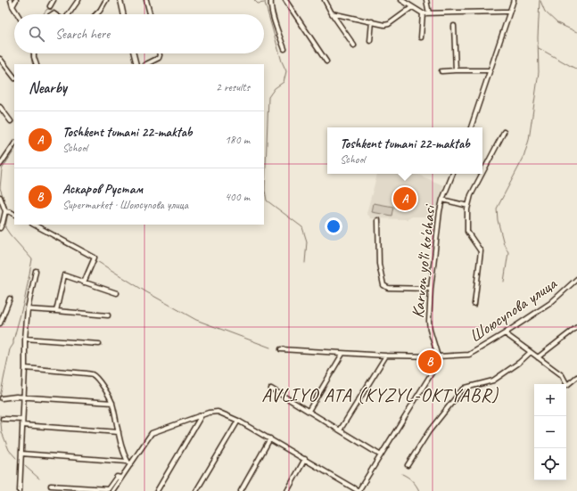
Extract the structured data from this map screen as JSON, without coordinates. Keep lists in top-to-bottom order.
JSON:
{
  "streets": {
    "street": ["Karvon yo‘li ko'chasi", "Шоюсупова улица"]
  },
  "crossings": [
    ["Karvon yo‘li ko'chasi", "Шоюсупова улица"]
  ],
  "districts": ["AVLIYO ATA (KYZYL-OKTYABR)"],
  "page": {
    "search": "Search here",
    "heading": ["Nearby", "2 results"],
    "list": [
      {
        "mark": "A",
        "name": "Toshkent tumani 22-maktab",
        "note": "School",
        "value": "180 m"
      },
      {
        "mark": "B",
        "name": "Аскаров Рустам",
        "note": "Supermarket · Шоюсупова улица",
        "value": "400 m"
      }
    ],
    "popup": ["Toshkent tumani 22-maktab", "School"],
    "pins": ["A", "B"],
    "map_buttons": ["+", "−"]
  }
}
